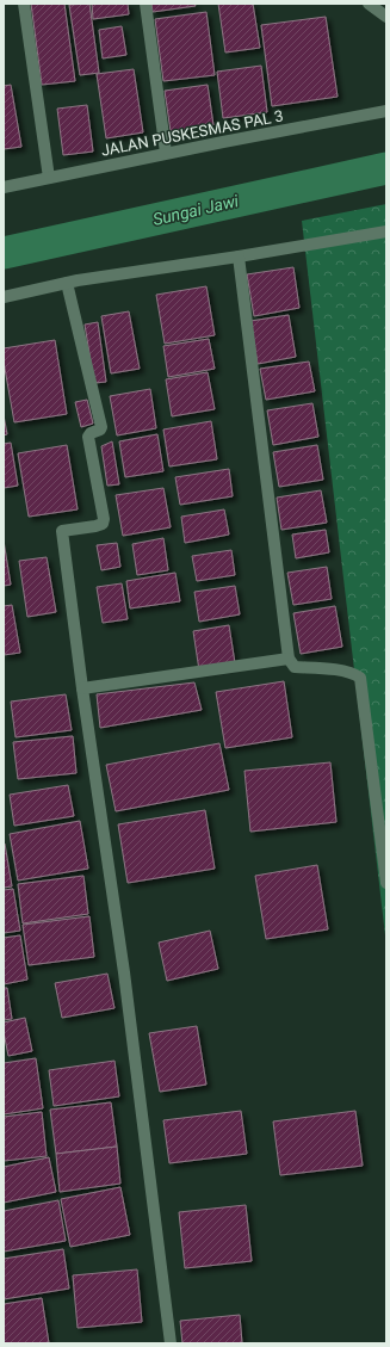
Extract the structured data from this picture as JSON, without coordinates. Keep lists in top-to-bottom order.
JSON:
{
  "streets": {
    "street": ["JALAN PUSKESMAS PAL 3"]
  },
  "water": ["Sungai Jawi"]
}
